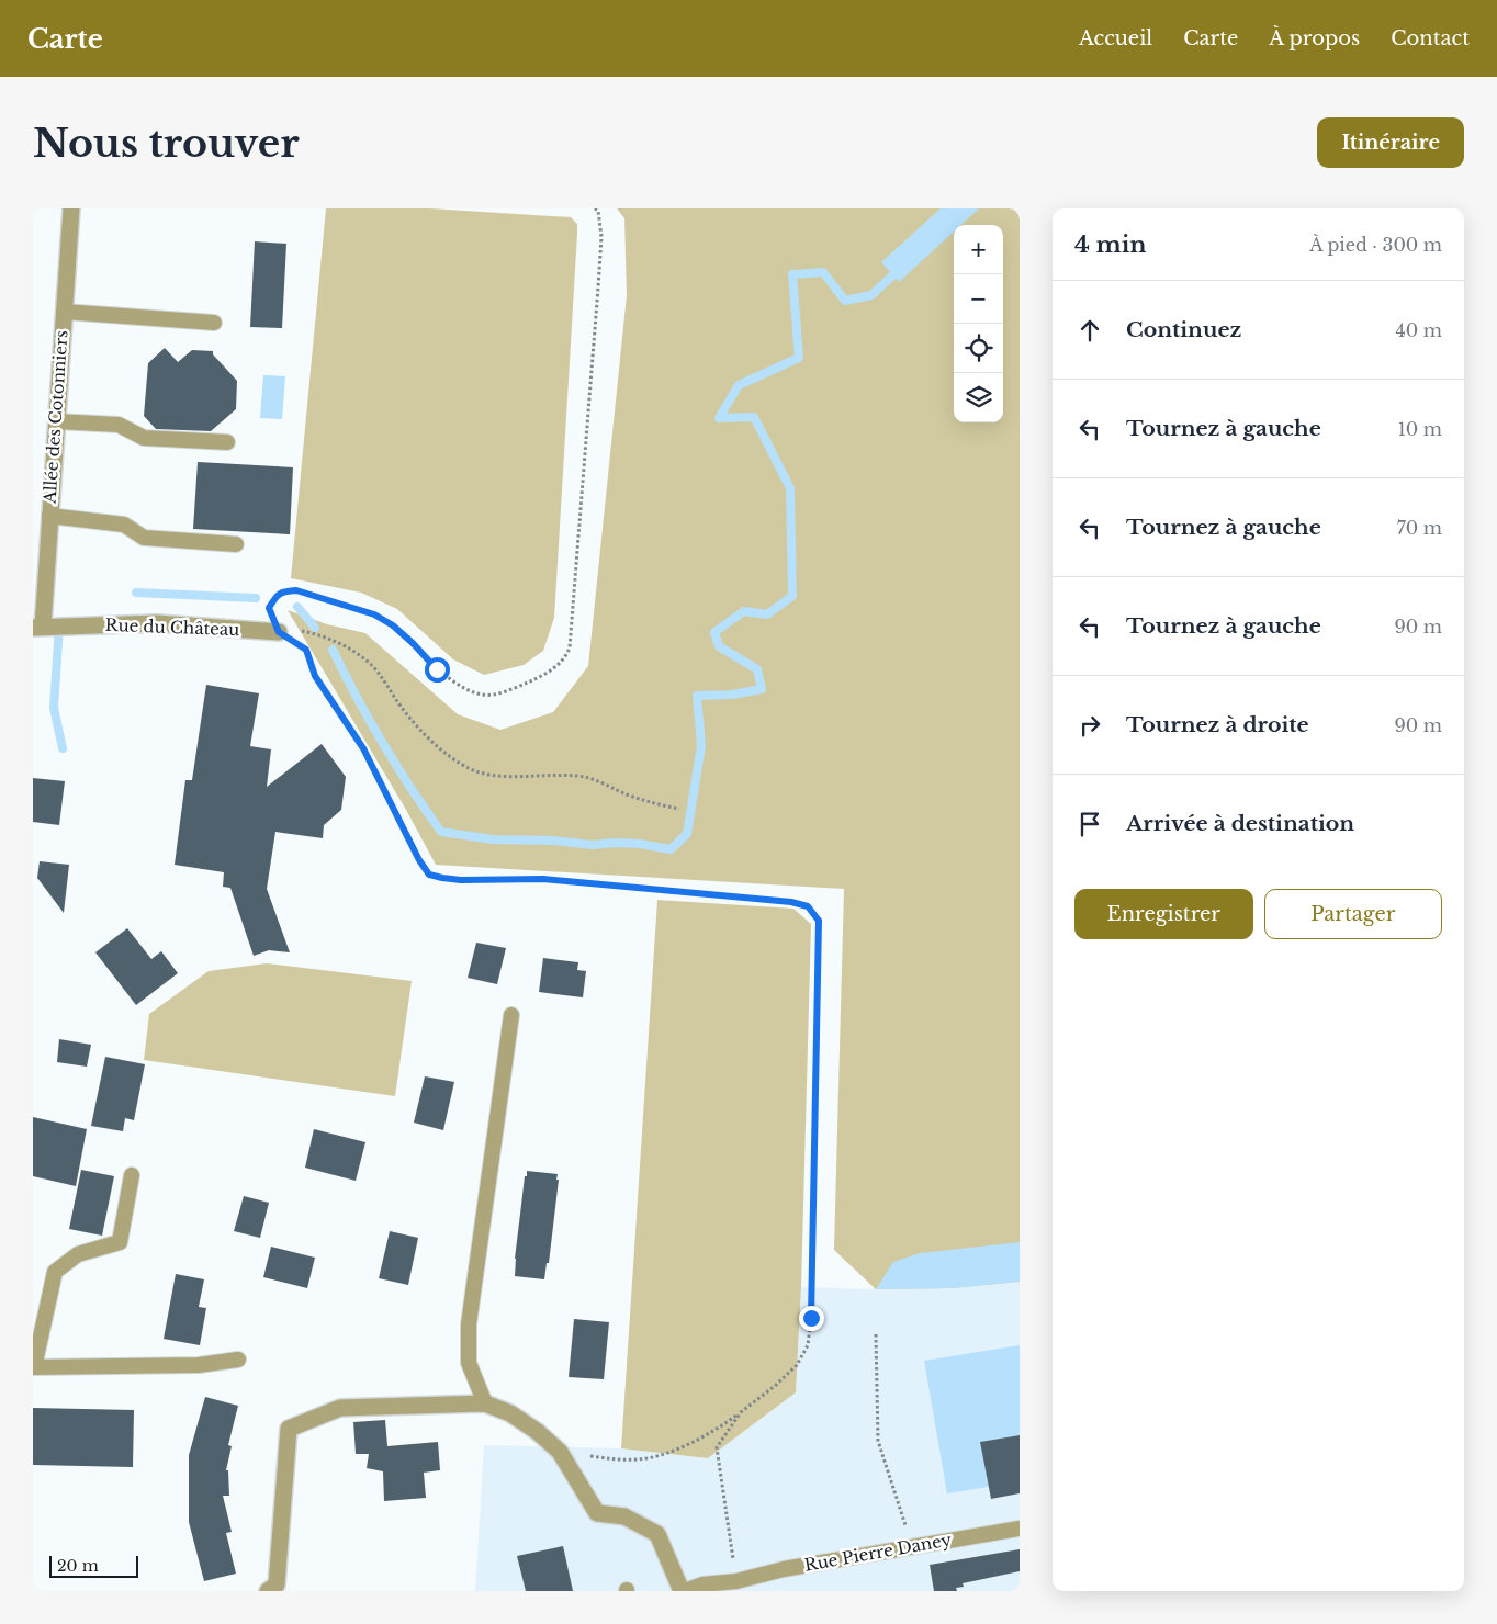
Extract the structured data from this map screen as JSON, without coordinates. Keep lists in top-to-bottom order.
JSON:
{
  "streets": {
    "street": ["Allée des Cotonniers", "Rue du Château"],
    "lane": ["Rue Pierre Daney"]
  },
  "crossings": [
    ["Allée des Cotonniers", "Rue du Château"]
  ],
  "scale_bar": "20 m",
  "page": {
    "header": "Carte",
    "nav": [
      "Accueil",
      "Carte",
      "À propos",
      "Contact"
    ],
    "buttons": [
      "Itinéraire",
      ["Enregistrer", "Partager"]
    ],
    "title": "Nous trouver",
    "heading": ["4 min", "À pied · 300 m"],
    "map_buttons": ["+", "−"],
    "list": [
      ["Continuez", "40 m"],
      ["Tournez à gauche", "10 m"],
      ["Tournez à gauche", "70 m"],
      ["Tournez à gauche", "90 m"],
      ["Tournez à droite", "90 m"],
      "Arrivée à destination"
    ],
    "scale": "20 m"
  }
}
